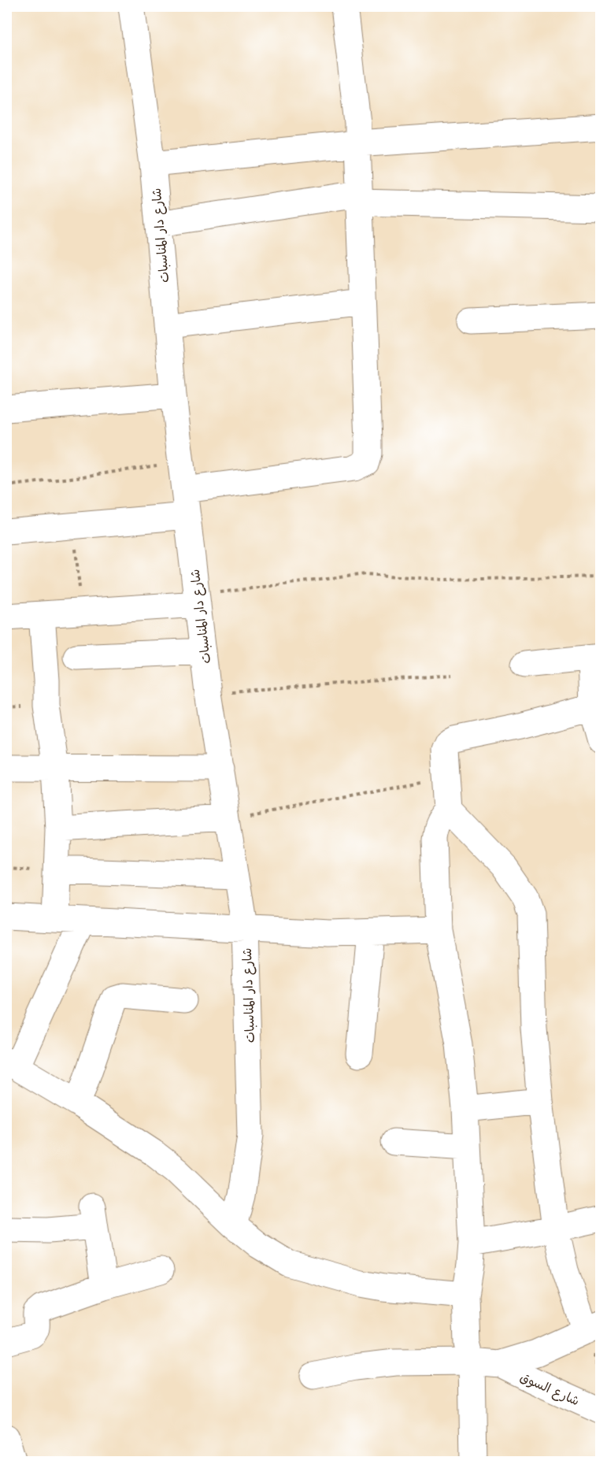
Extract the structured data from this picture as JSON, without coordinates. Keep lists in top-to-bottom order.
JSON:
{
  "streets": {
    "street": ["شارع دار المناسبات", "شارع السوق"]
  }
}
